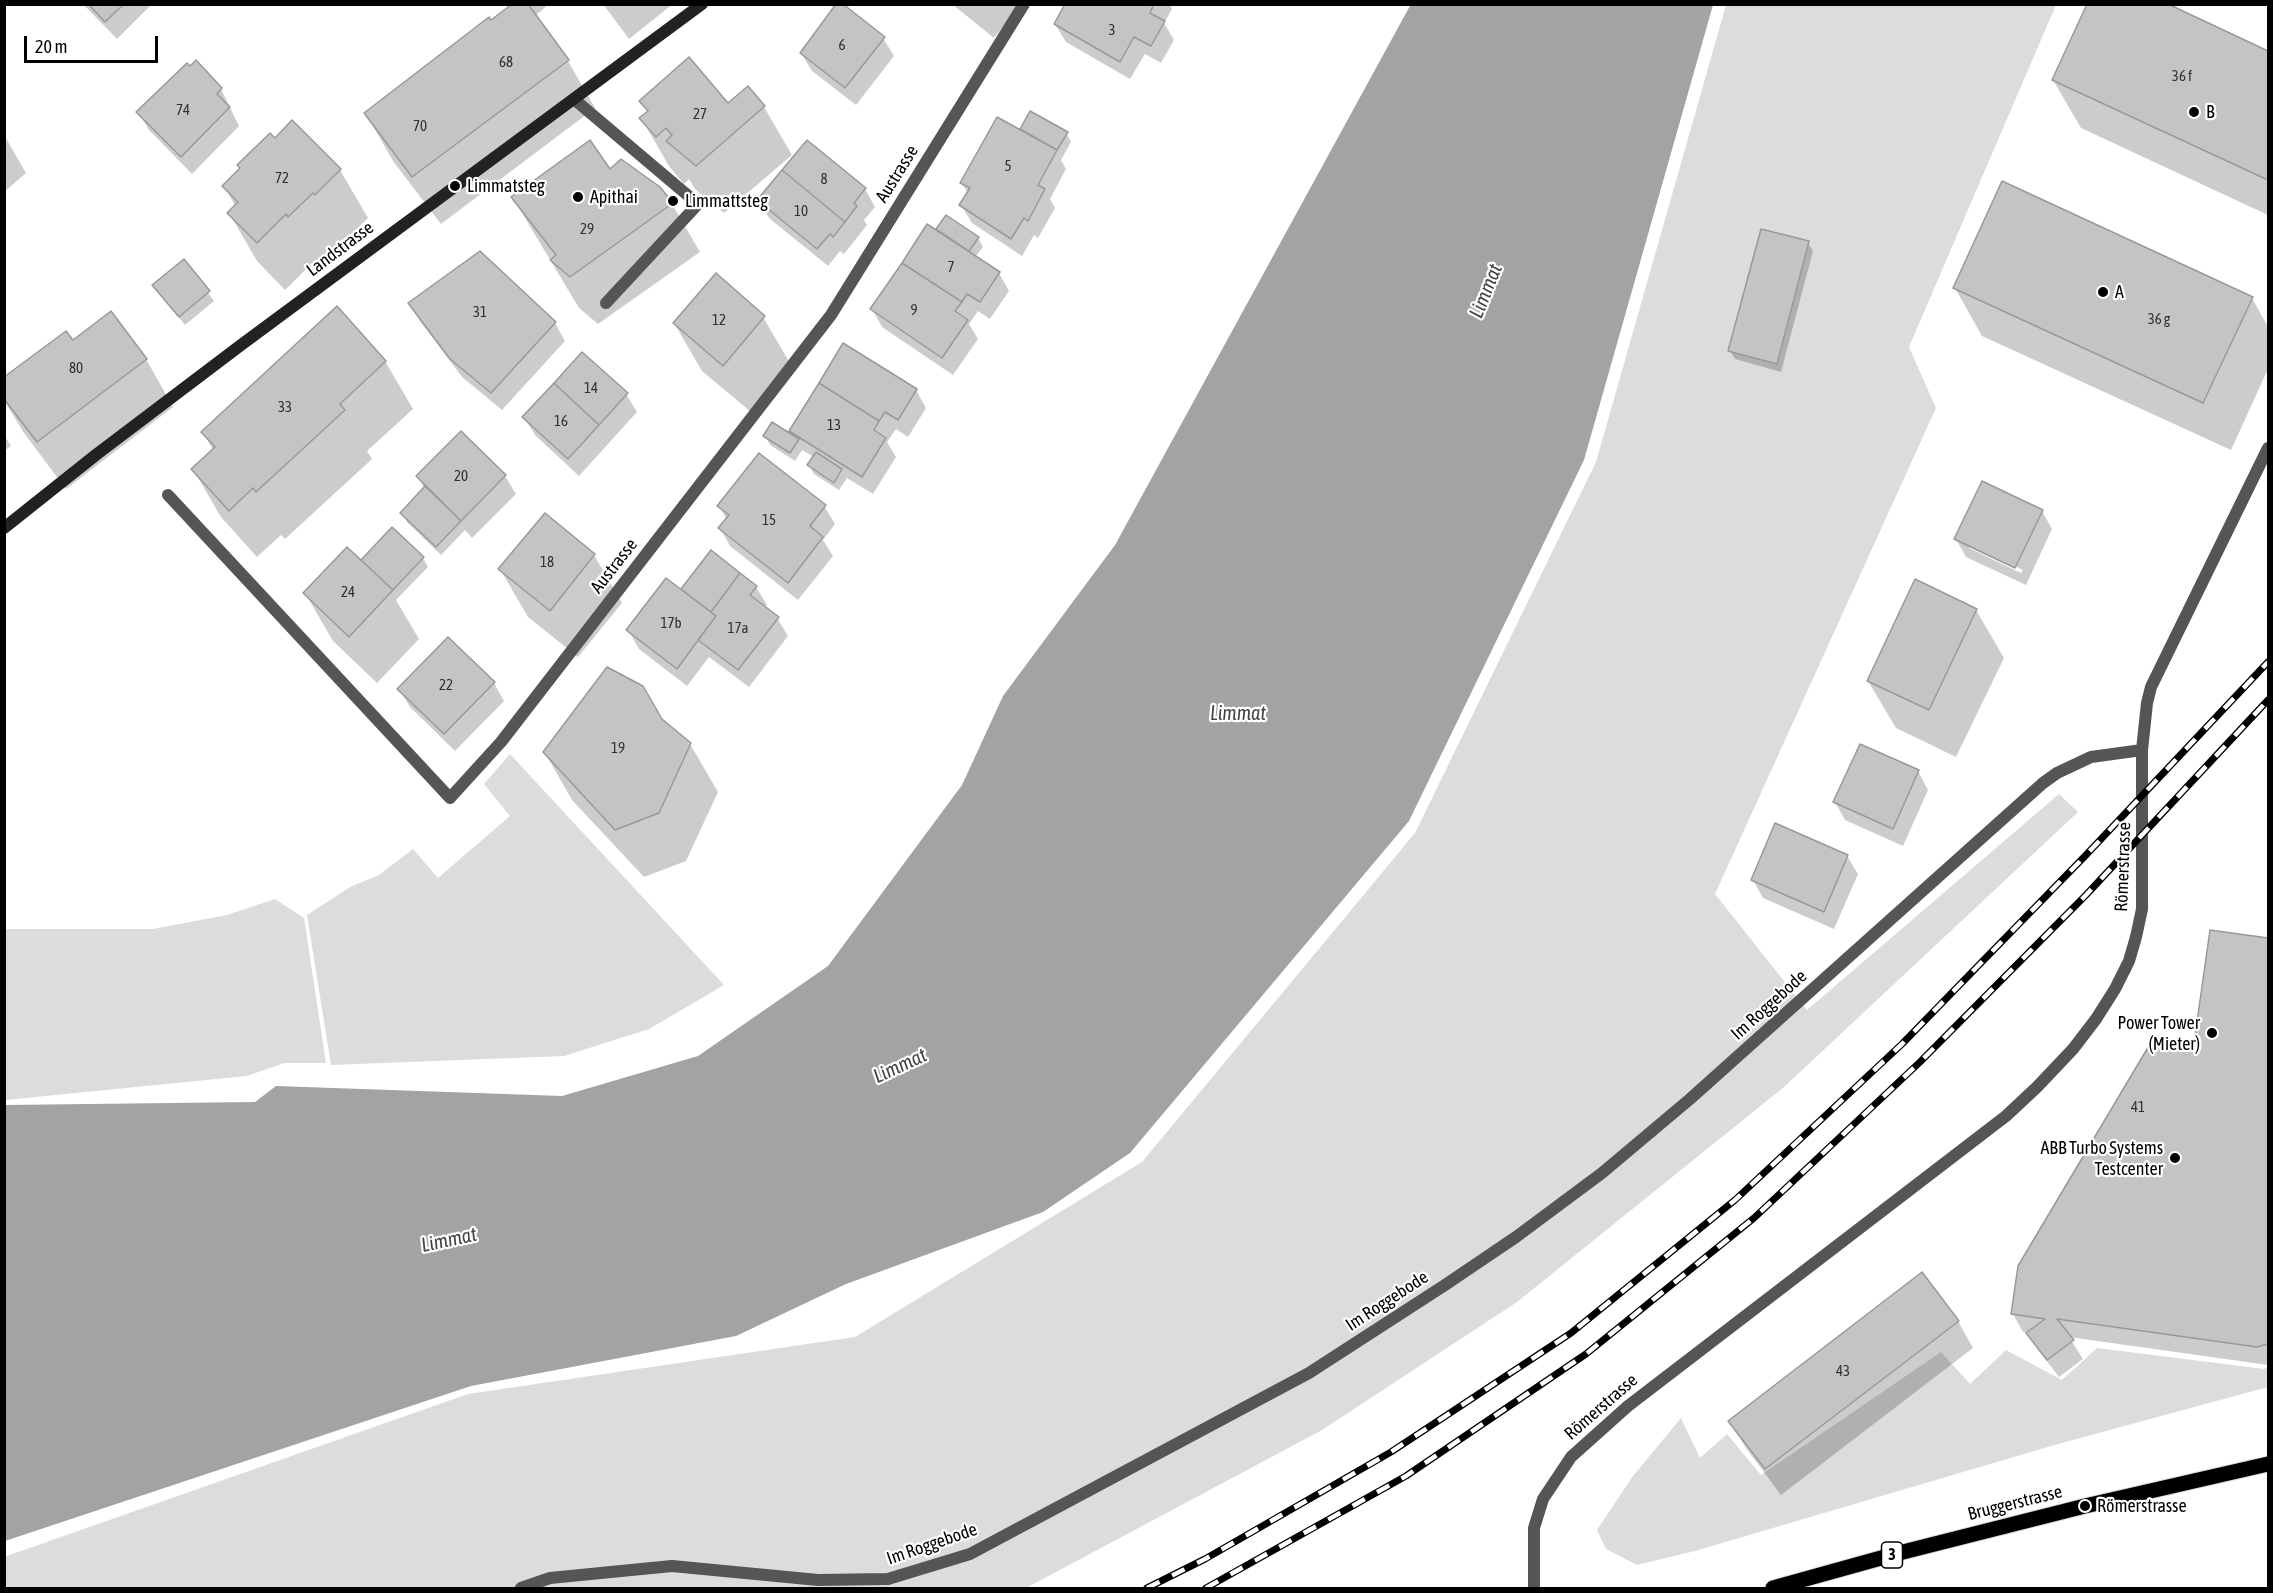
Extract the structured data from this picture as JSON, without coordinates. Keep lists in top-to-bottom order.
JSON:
{
  "streets": {
    "main road": ["Landstrasse", "Bruggerstrasse", "3"],
    "street": ["Austrasse", "Römerstrasse", "Im Roggebode"]
  },
  "crossings": [
    ["Römerstrasse", "Im Roggebode"]
  ],
  "water": ["Limmat"],
  "places": [
    "B",
    "Limmatsteg",
    "Apithai",
    "Limmattsteg",
    "A",
    "Power Tower (Mieter)",
    "ABB Turbo Systems Testcenter",
    "Römerstrasse"
  ],
  "house_numbers": [
    "3",
    "6",
    "68",
    "36 f",
    "74",
    "27",
    "70",
    "5",
    "72",
    "8",
    "10",
    "29",
    "7",
    "9",
    "31",
    "36 g",
    "12",
    "80",
    "14",
    "33",
    "16",
    "13",
    "20",
    "15",
    "18",
    "24",
    "17b",
    "17a",
    "22",
    "19",
    "41",
    "43"
  ],
  "scale_bar": "20 m"
}
